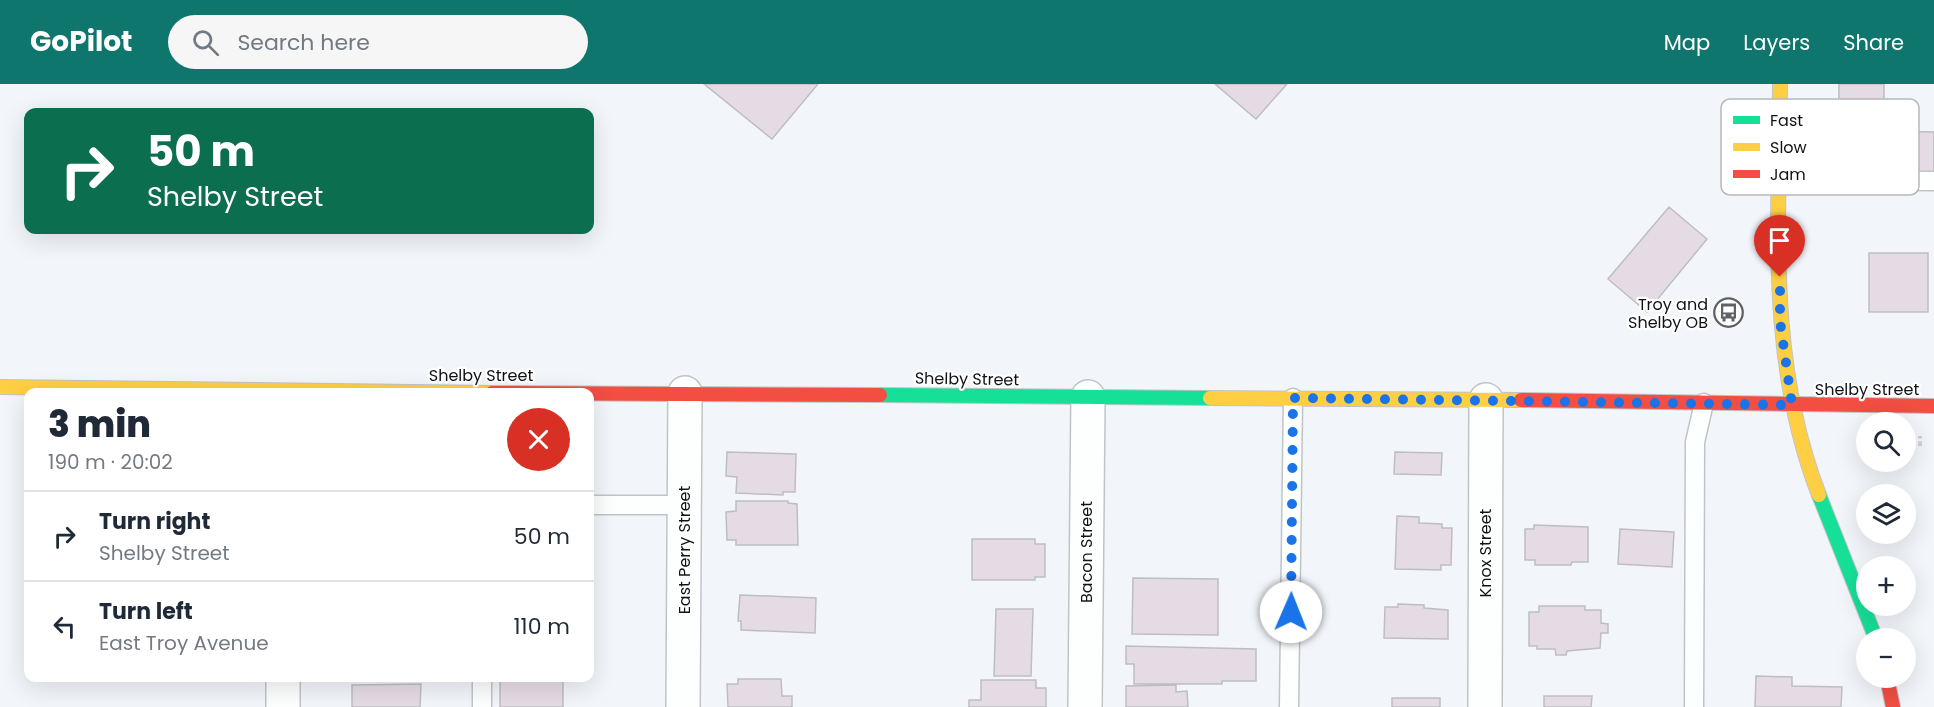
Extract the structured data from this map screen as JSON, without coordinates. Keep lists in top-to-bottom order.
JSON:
{
  "streets": {
    "main road": ["Shelby Street"],
    "street": ["East Perry Street", "Bacon Street", "Knox Street"]
  },
  "crossings": [
    ["Shelby Street", "East Perry Street"],
    ["Shelby Street", "Bacon Street"],
    ["Shelby Street", "Knox Street"]
  ],
  "places": {
    "bus stop": ["Troy and Shelby OB"]
  },
  "legend": ["Fast", "Slow", "Jam"],
  "page": {
    "header": "GoPilot",
    "search": "Search here",
    "nav": ["Map", "Layers", "Share"],
    "turn": ["50 m", "Shelby Street"],
    "heading": ["3 min", "190 m · 20:02"],
    "map_buttons": ["+", "−"],
    "list": [
      {
        "name": "Turn right",
        "note": "Shelby Street",
        "value": "50 m"
      },
      {
        "name": "Turn left",
        "note": "East Troy Avenue",
        "value": "110 m"
      }
    ]
  }
}
